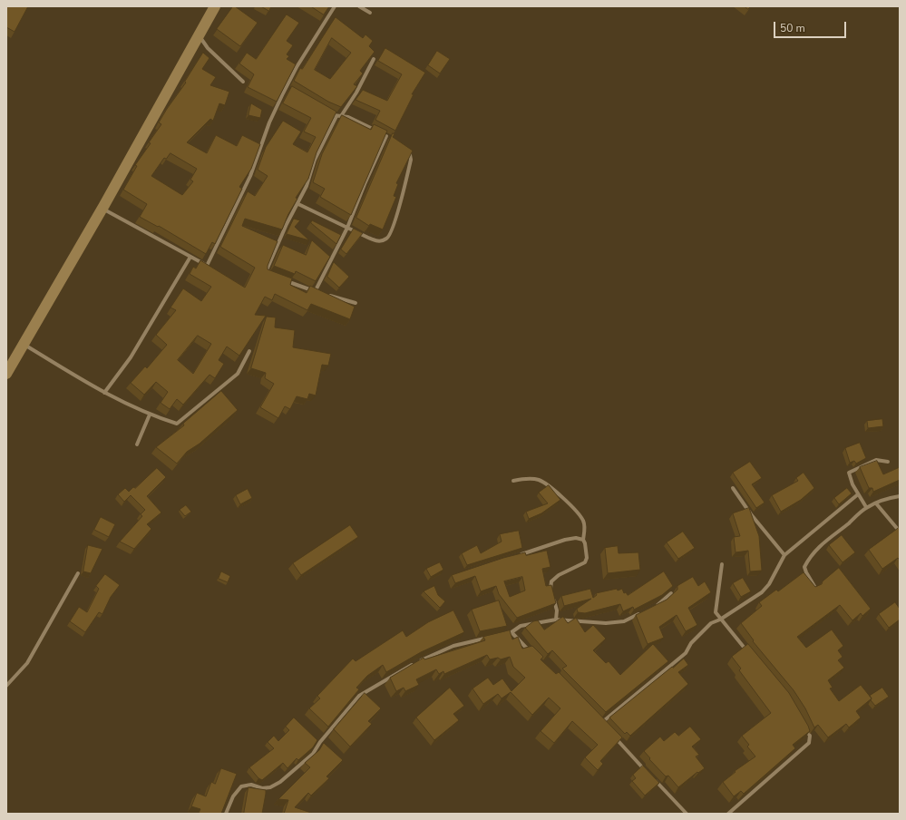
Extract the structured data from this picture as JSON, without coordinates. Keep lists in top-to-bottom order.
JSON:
{
  "scale_bar": "50 m"
}
